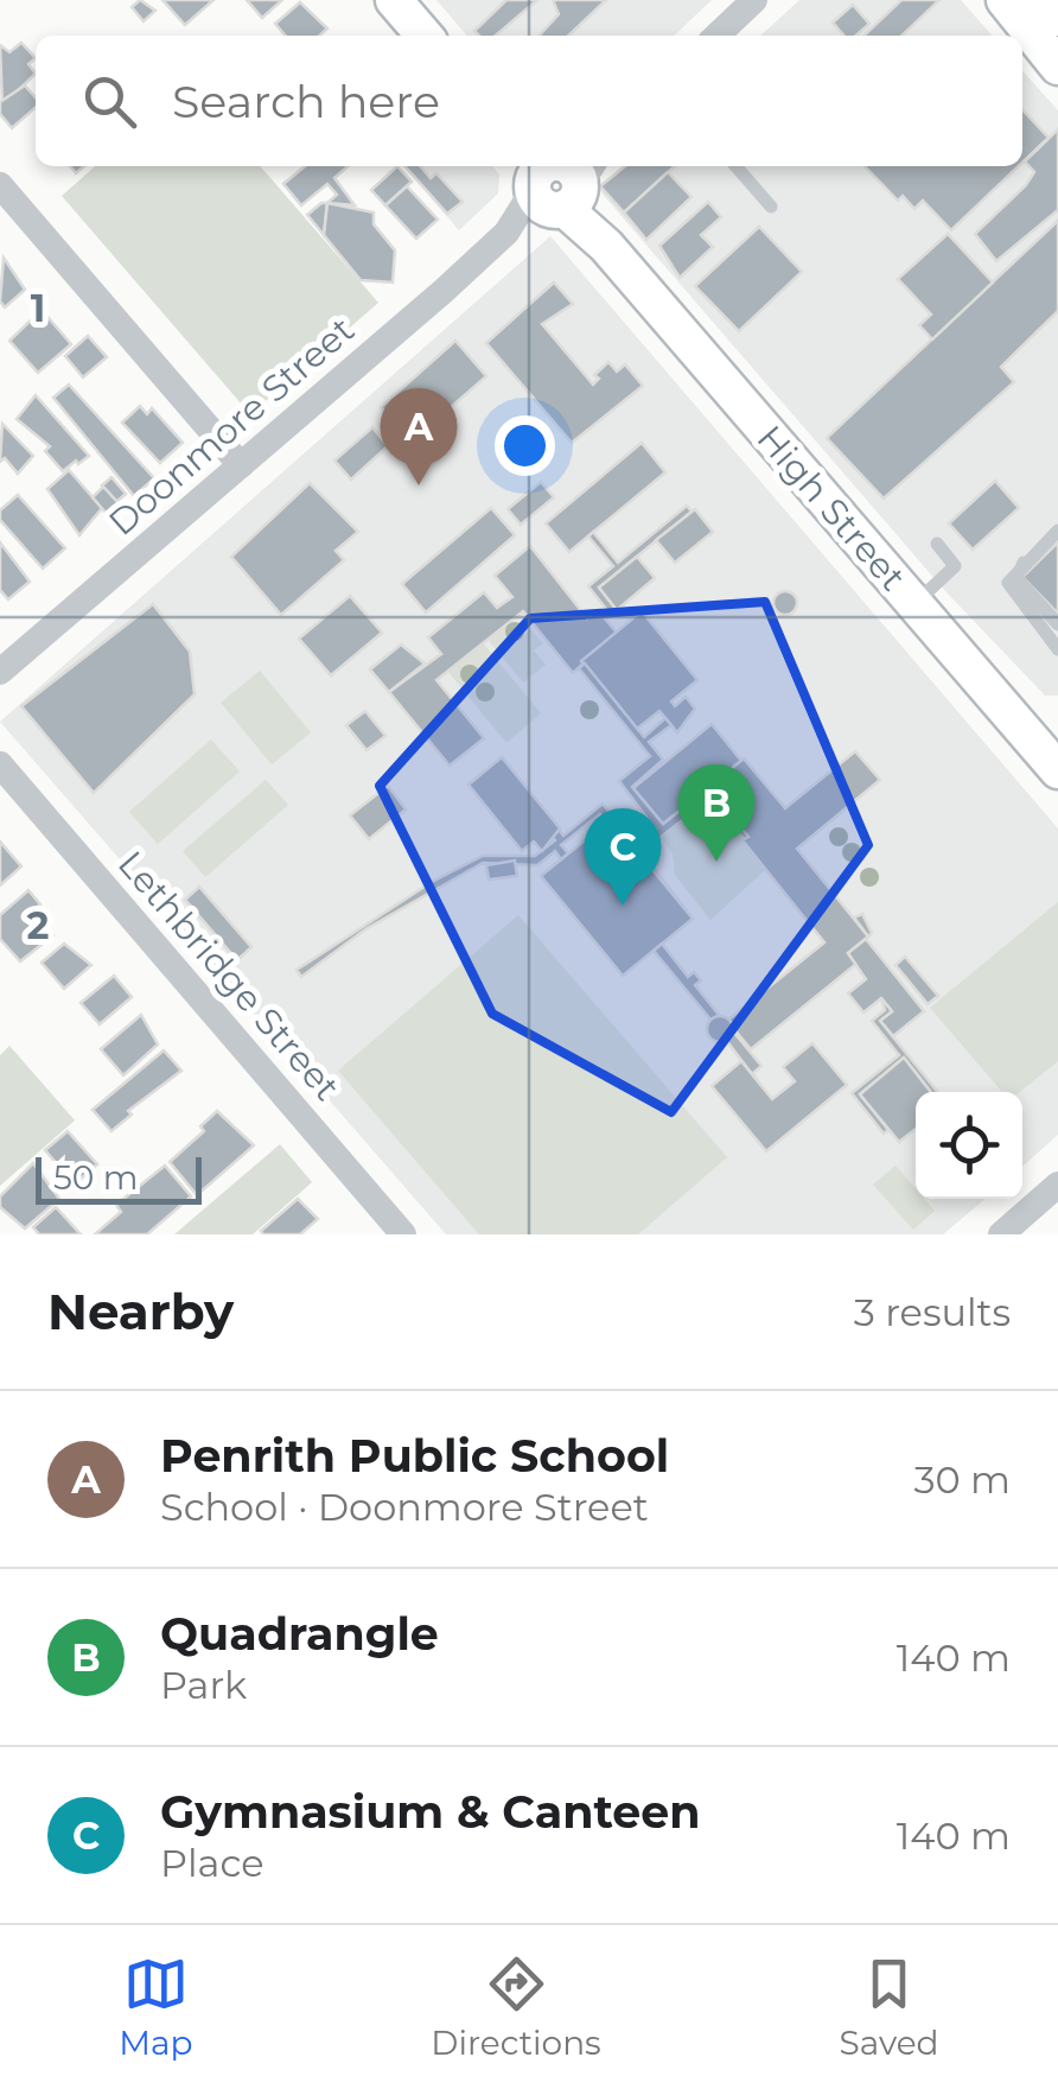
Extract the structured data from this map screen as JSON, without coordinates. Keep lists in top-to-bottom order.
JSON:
{
  "streets": {
    "street": ["Doonmore Street", "High Street", "Lethbridge Street"]
  },
  "crossings": [
    ["Doonmore Street", "High Street"]
  ],
  "scale_bar": "50 m",
  "page": {
    "search": "Search here",
    "pins": ["A", "B", "C"],
    "scale": "50 m",
    "heading": ["Nearby", "3 results"],
    "list": [
      {
        "mark": "A",
        "name": "Penrith Public School",
        "note": "School · Doonmore Street",
        "value": "30 m"
      },
      {
        "mark": "B",
        "name": "Quadrangle",
        "note": "Park",
        "value": "140 m"
      },
      {
        "mark": "C",
        "name": "Gymnasium & Canteen",
        "note": "Place",
        "value": "140 m"
      }
    ],
    "nav": ["Map", "Directions", "Saved"]
  },
  "grid": {
    "rows": ["1", "2"]
  }
}
